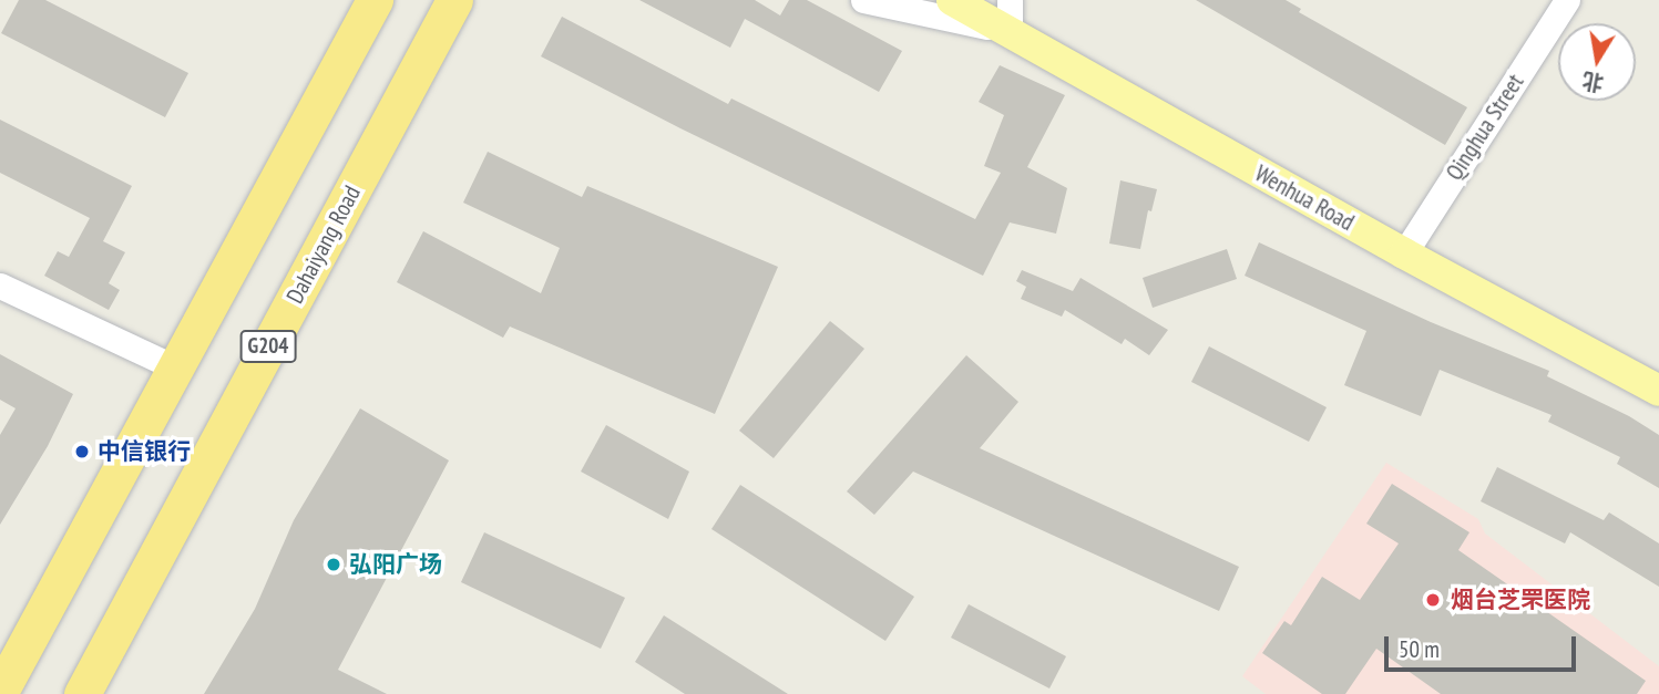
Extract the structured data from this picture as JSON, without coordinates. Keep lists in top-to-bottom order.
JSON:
{
  "streets": {
    "highway": ["Dahaiyang Road", "G204"],
    "main road": ["Wenhua Road"],
    "street": ["Qinghua Street"]
  },
  "crossings": [
    ["Qinghua Street", "Wenhua Road"]
  ],
  "places": ["中信银行", "弘阳广场", "烟台芝罘医院"],
  "scale_bar": "50 m",
  "north": "bottom"
}
